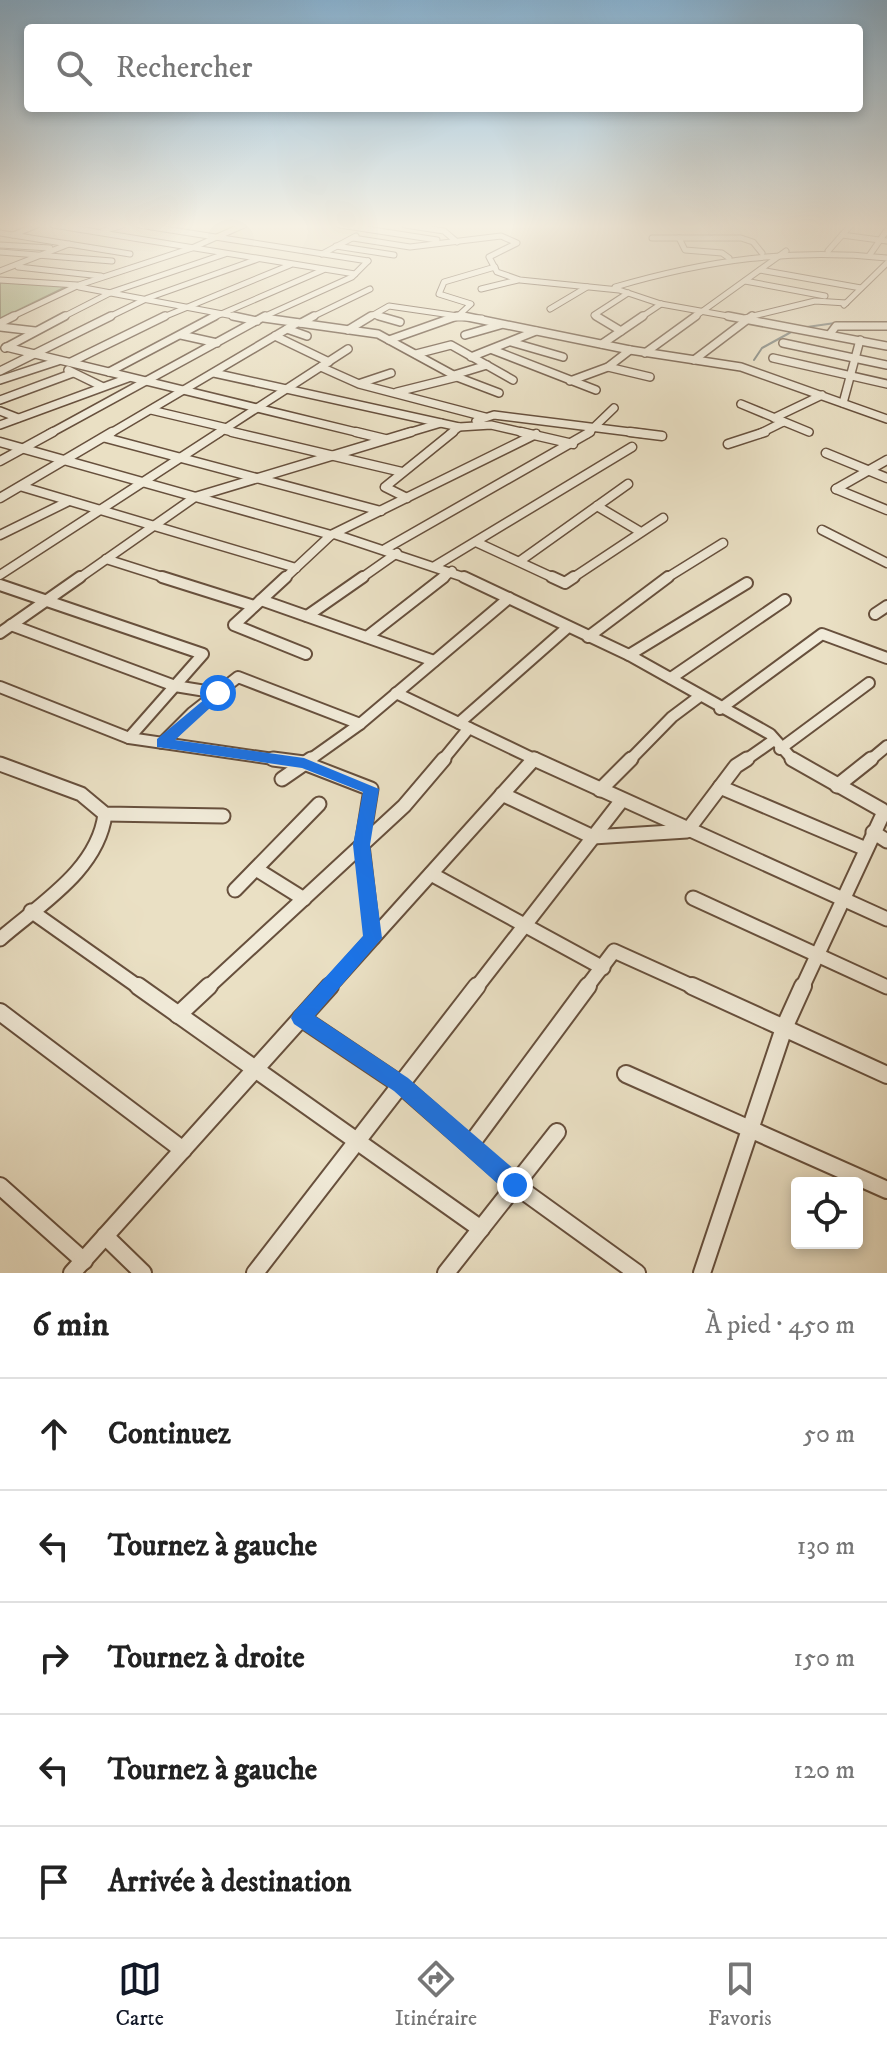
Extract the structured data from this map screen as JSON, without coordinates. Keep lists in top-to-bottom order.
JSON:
{
  "page": {
    "search": "Rechercher",
    "heading": ["6 min", "À pied · 450 m"],
    "list": [
      ["Continuez", "50 m"],
      ["Tournez à gauche", "130 m"],
      ["Tournez à droite", "150 m"],
      ["Tournez à gauche", "120 m"],
      "Arrivée à destination"
    ],
    "nav": ["Carte", "Itinéraire", "Favoris"]
  }
}
